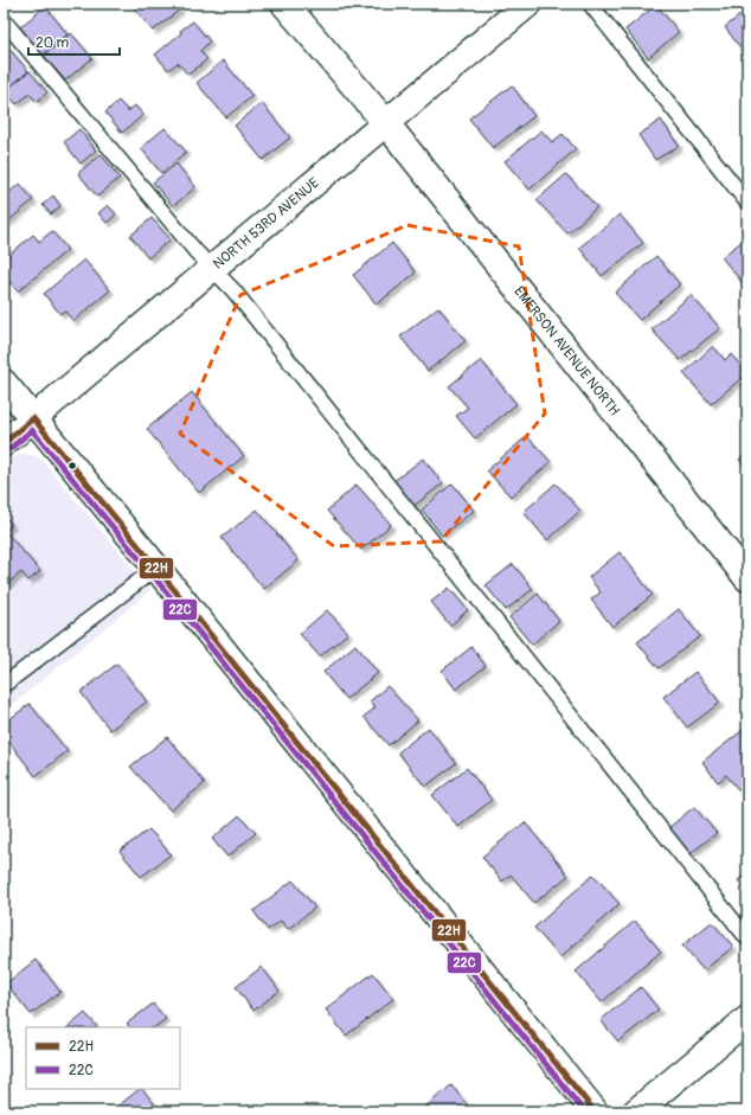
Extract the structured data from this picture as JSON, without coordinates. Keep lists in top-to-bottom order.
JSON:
{
  "streets": {
    "street": ["NORTH 53RD AVENUE", "EMERSON AVENUE NORTH"]
  },
  "crossings": [
    ["NORTH 53RD AVENUE", "EMERSON AVENUE NORTH"]
  ],
  "lines": ["transit line 22H", "transit line 22C"],
  "legend": ["22H", "22C"],
  "scale_bar": "20 m"
}
